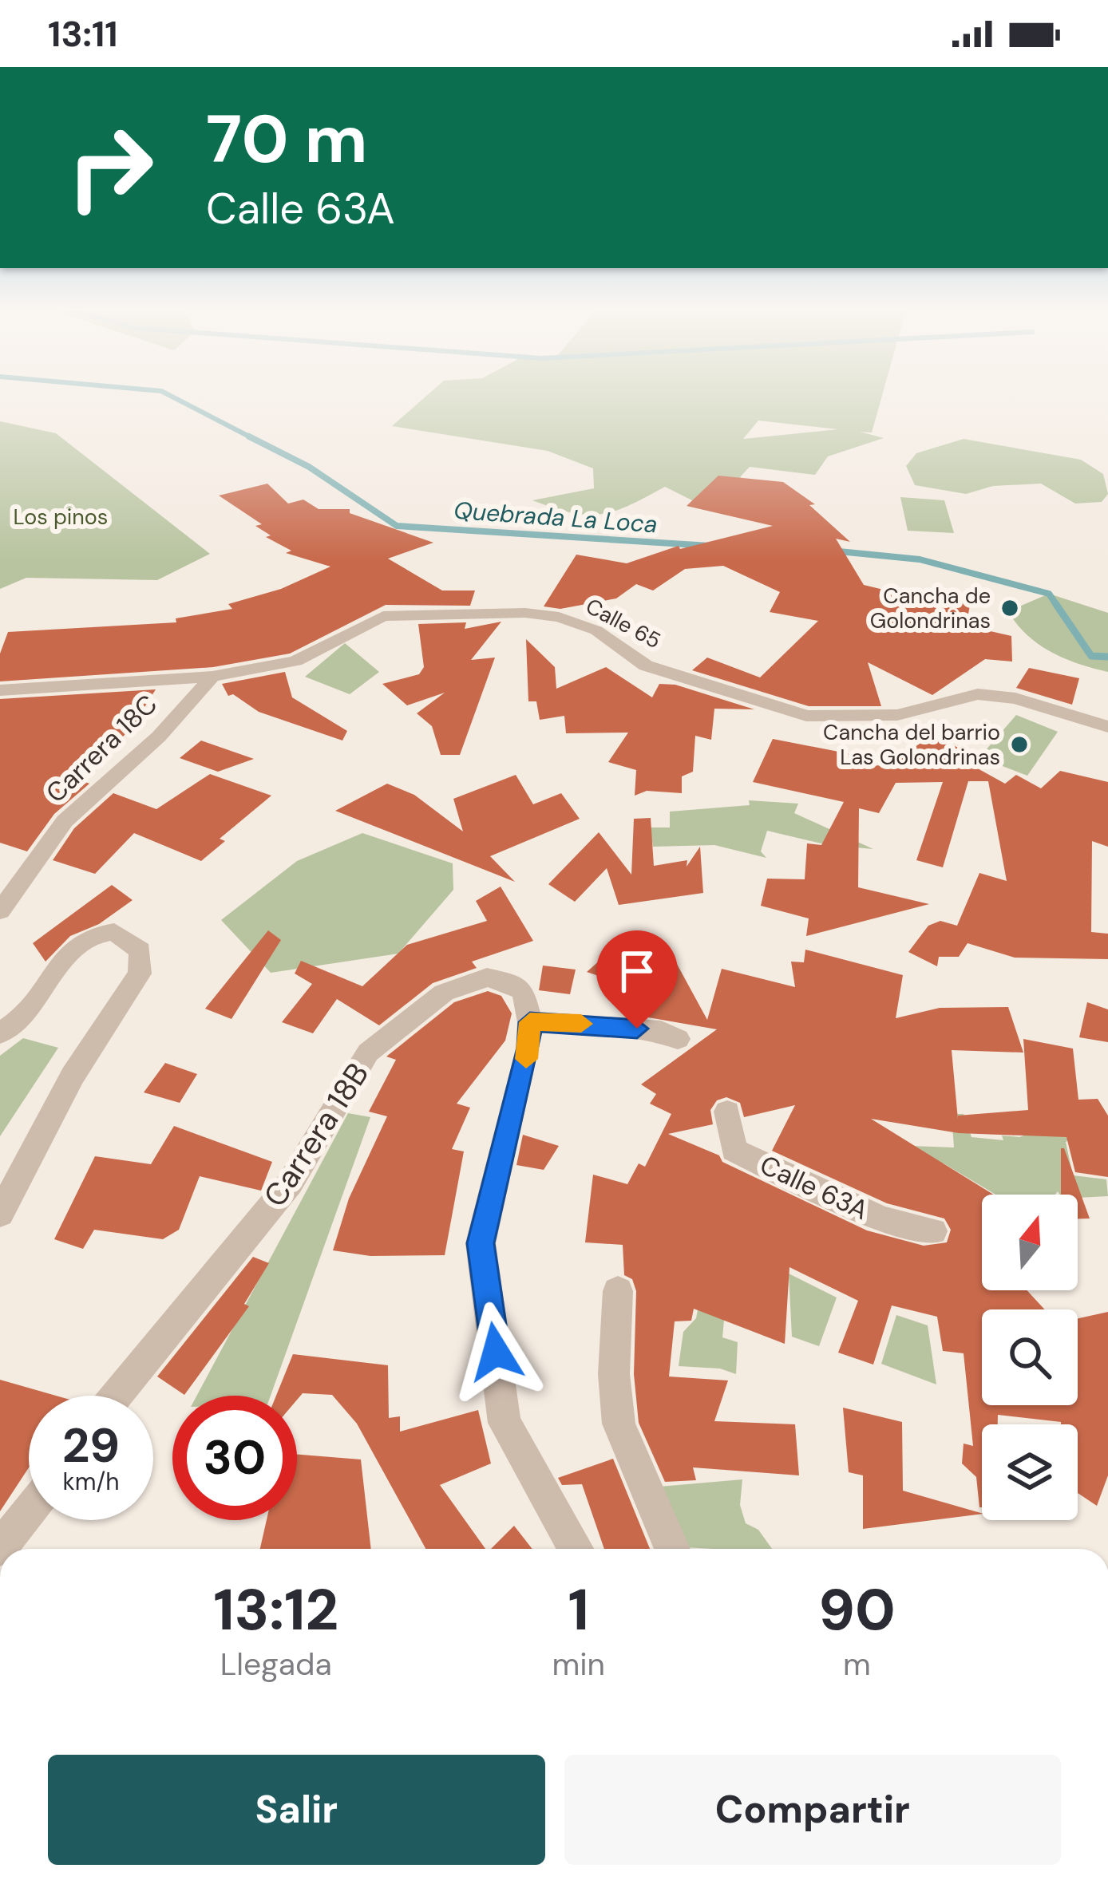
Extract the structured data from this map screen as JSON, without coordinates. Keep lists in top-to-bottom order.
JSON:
{
  "streets": {
    "street": [
      "Calle 65",
      "Carrera 18C",
      "Carrera 18B",
      "Calle 63A"
    ]
  },
  "crossings": [
    ["Calle 65", "Carrera 18C"]
  ],
  "water": ["Quebrada La Loca"],
  "parks": ["Los pinos"],
  "places": ["Cancha de Golondrinas", "Cancha del barrio Las Golondrinas"],
  "north": "top",
  "page": {
    "status": "13:11",
    "turn": ["70 m", "Calle 63A"],
    "speed": "29 km/h",
    "limit": "30",
    "eta": [
      "13:12",
      "Llegada",
      "1",
      "min",
      "90",
      "m"
    ],
    "buttons": ["Salir", "Compartir"]
  }
}
